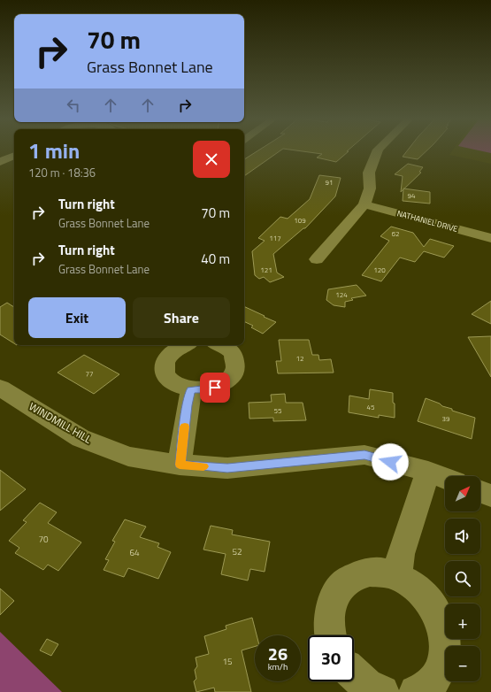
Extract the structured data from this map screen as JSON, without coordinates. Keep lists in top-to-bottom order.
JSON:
{
  "streets": {
    "street": ["NATHANIEL DRIVE", "WINDMILL HILL"]
  },
  "house_numbers": [
    "91",
    "94",
    "109",
    "62",
    "117",
    "121",
    "120",
    "124",
    "12",
    "77",
    "45",
    "55",
    "39",
    "70",
    "52",
    "64",
    "15"
  ],
  "north": "top right",
  "page": {
    "turn": ["70 m", "Grass Bonnet Lane"],
    "heading": ["1 min", "120 m · 18:36"],
    "list": [
      {
        "name": "Turn right",
        "note": "Grass Bonnet Lane",
        "value": "70 m"
      },
      {
        "name": "Turn right",
        "note": "Grass Bonnet Lane",
        "value": "40 m"
      }
    ],
    "buttons": ["Exit", "Share"],
    "map_buttons": ["+", "−"],
    "speed": "26 km/h",
    "limit": "30"
  }
}
